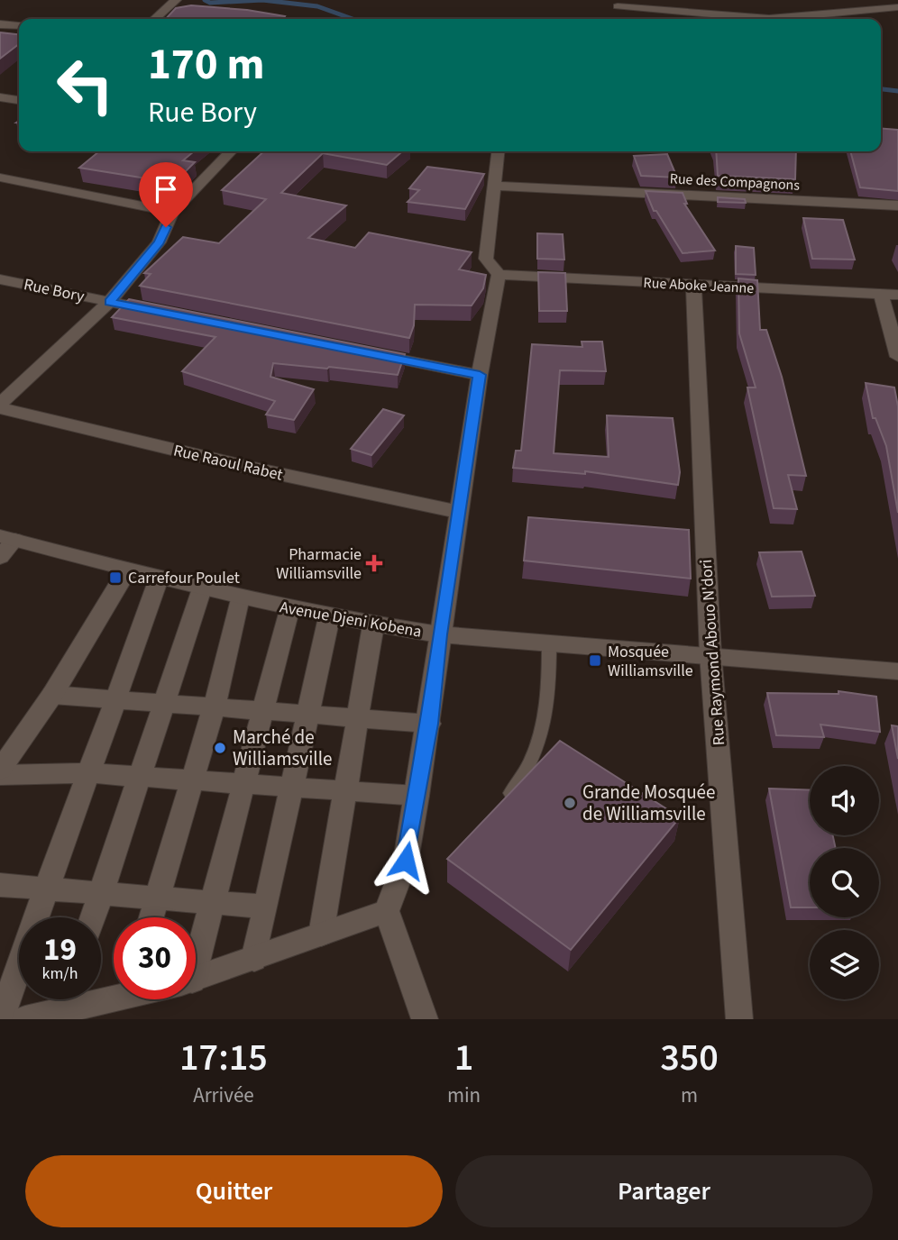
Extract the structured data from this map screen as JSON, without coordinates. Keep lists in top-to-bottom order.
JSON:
{
  "streets": {
    "street": [
      "Rue des Compagnons",
      "Rue Aboke Jeanne",
      "Rue Bory",
      "Rue Raoul Rabet",
      "Avenue Djeni Kobena",
      "Rue Raymond Abouo N'dori"
    ]
  },
  "crossings": [
    ["Rue Aboke Jeanne", "Rue Raymond Abouo N'dori"],
    ["Avenue Djeni Kobena", "Rue Raymond Abouo N'dori"]
  ],
  "places": {
    "health": ["Pharmacie Williamsville"],
    "transit": ["Carrefour Poulet", "Mosquée Williamsville"],
    "other": ["Marché de Williamsville", "Grande Mosquée de Williamsville"]
  },
  "page": {
    "turn": ["170 m", "Rue Bory"],
    "speed": "19 km/h",
    "limit": "30",
    "eta": [
      "17:15",
      "Arrivée",
      "1",
      "min",
      "350",
      "m"
    ],
    "buttons": ["Quitter", "Partager"]
  }
}
